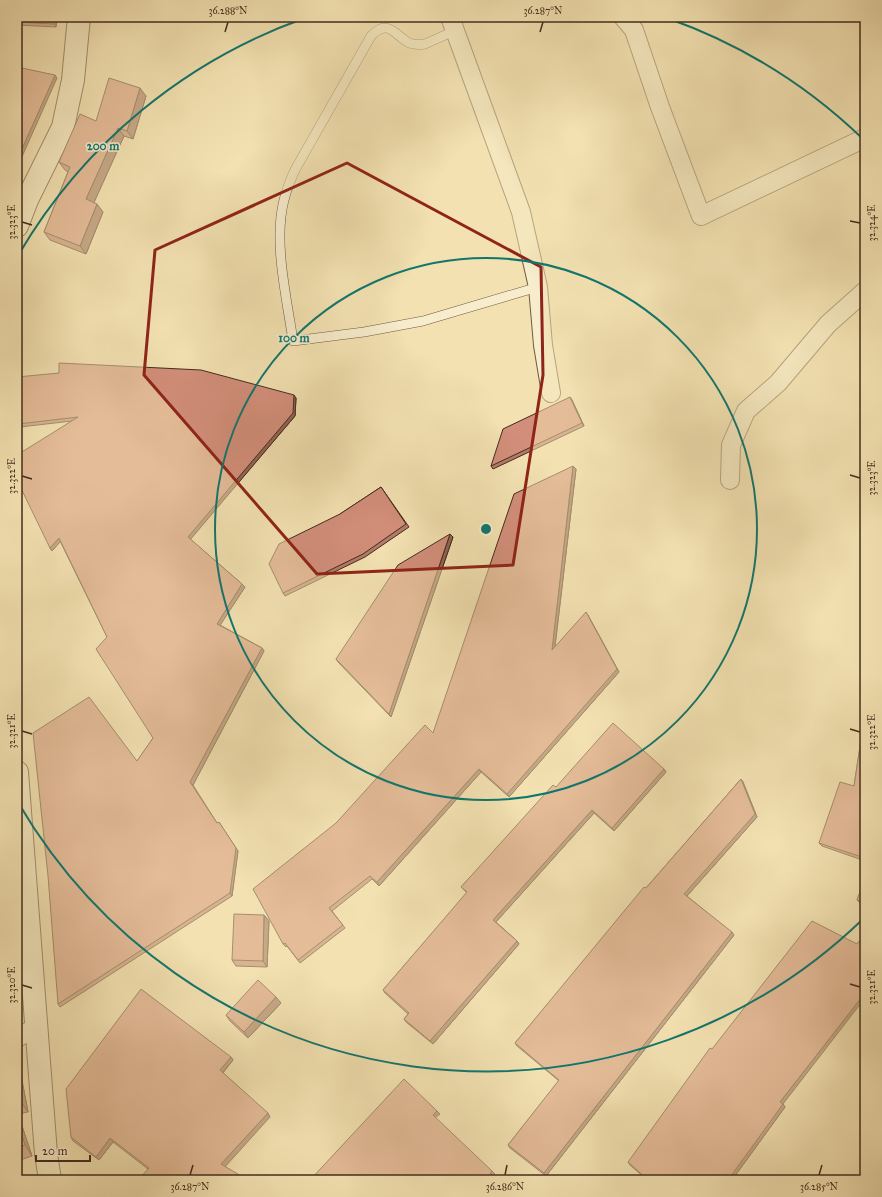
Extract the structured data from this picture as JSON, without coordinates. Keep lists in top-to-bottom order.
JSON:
{
  "scale_bar": "20 m",
  "coordinates": [
    "36.288°N",
    "36.287°N",
    "32.323°E",
    "32.324°E",
    "32.322°E",
    "32.321°E",
    "32.320°E",
    "36.286°N",
    "36.285°N"
  ],
  "rings": ["200 m", "100 m"]
}
